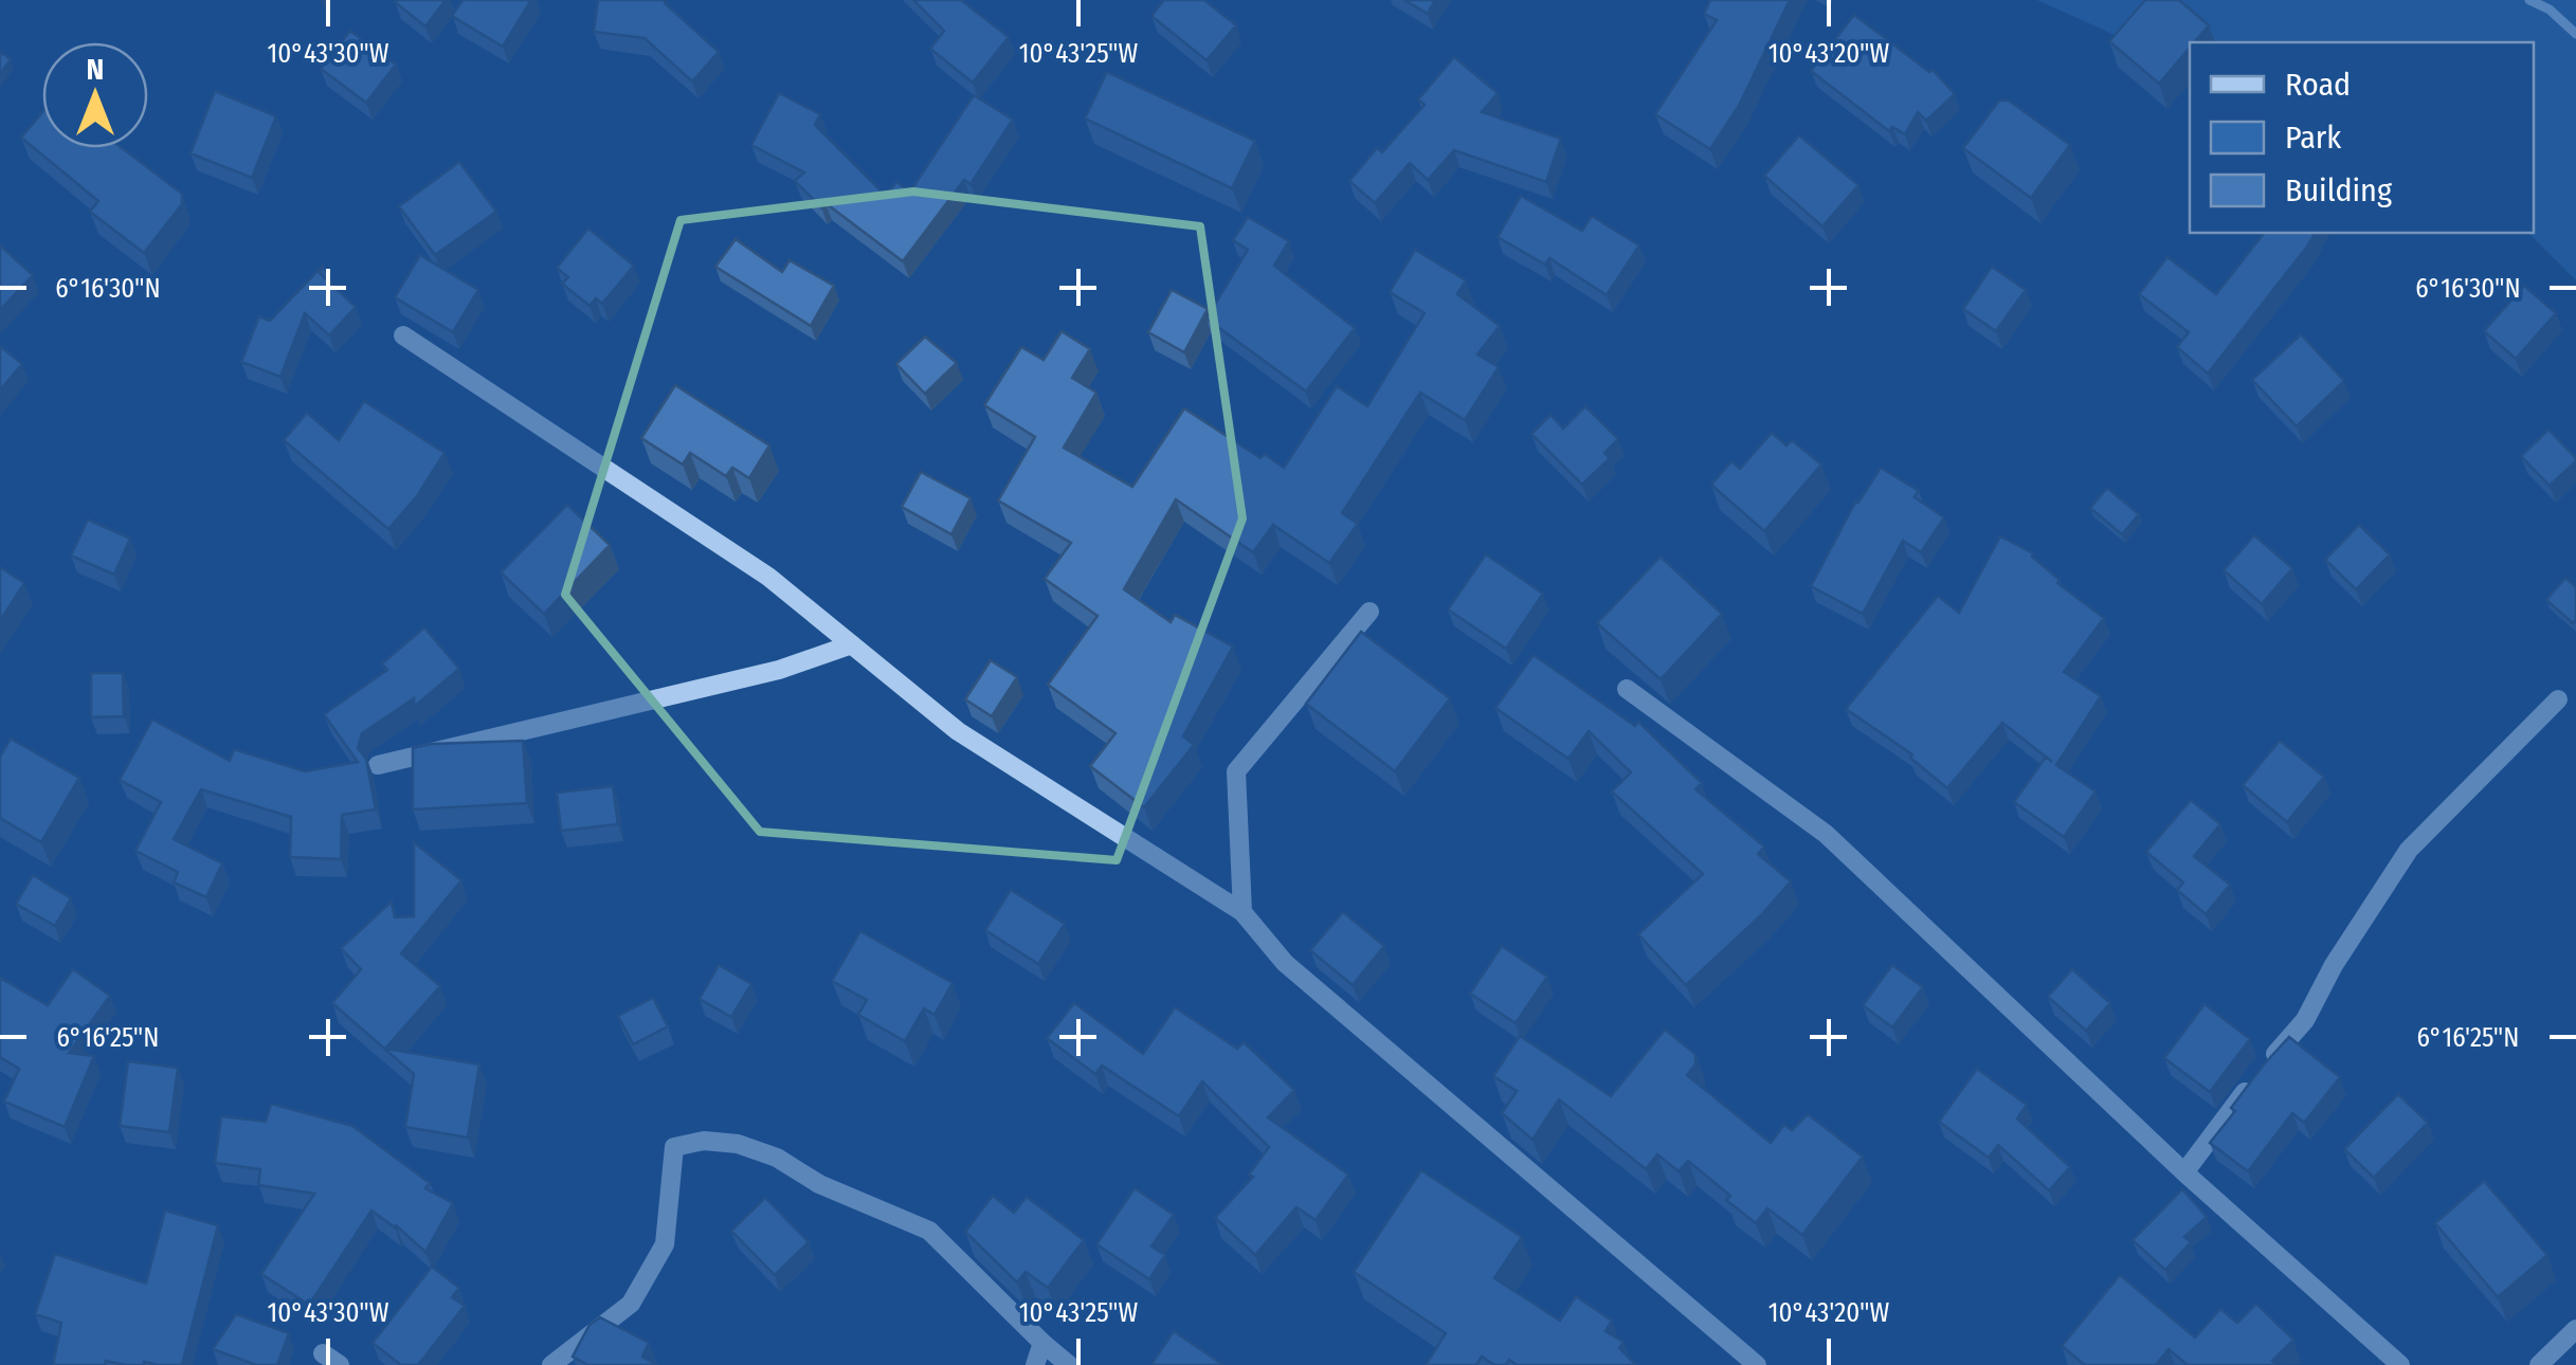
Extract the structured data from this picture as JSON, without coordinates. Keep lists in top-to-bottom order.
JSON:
{
  "legend": ["Road", "Park", "Building"],
  "north": "top",
  "coordinates": [
    "10°43'30\"W",
    "10°43'25\"W",
    "10°43'20\"W",
    "6°16'30\"N",
    "6°16'25\"N"
  ]
}
